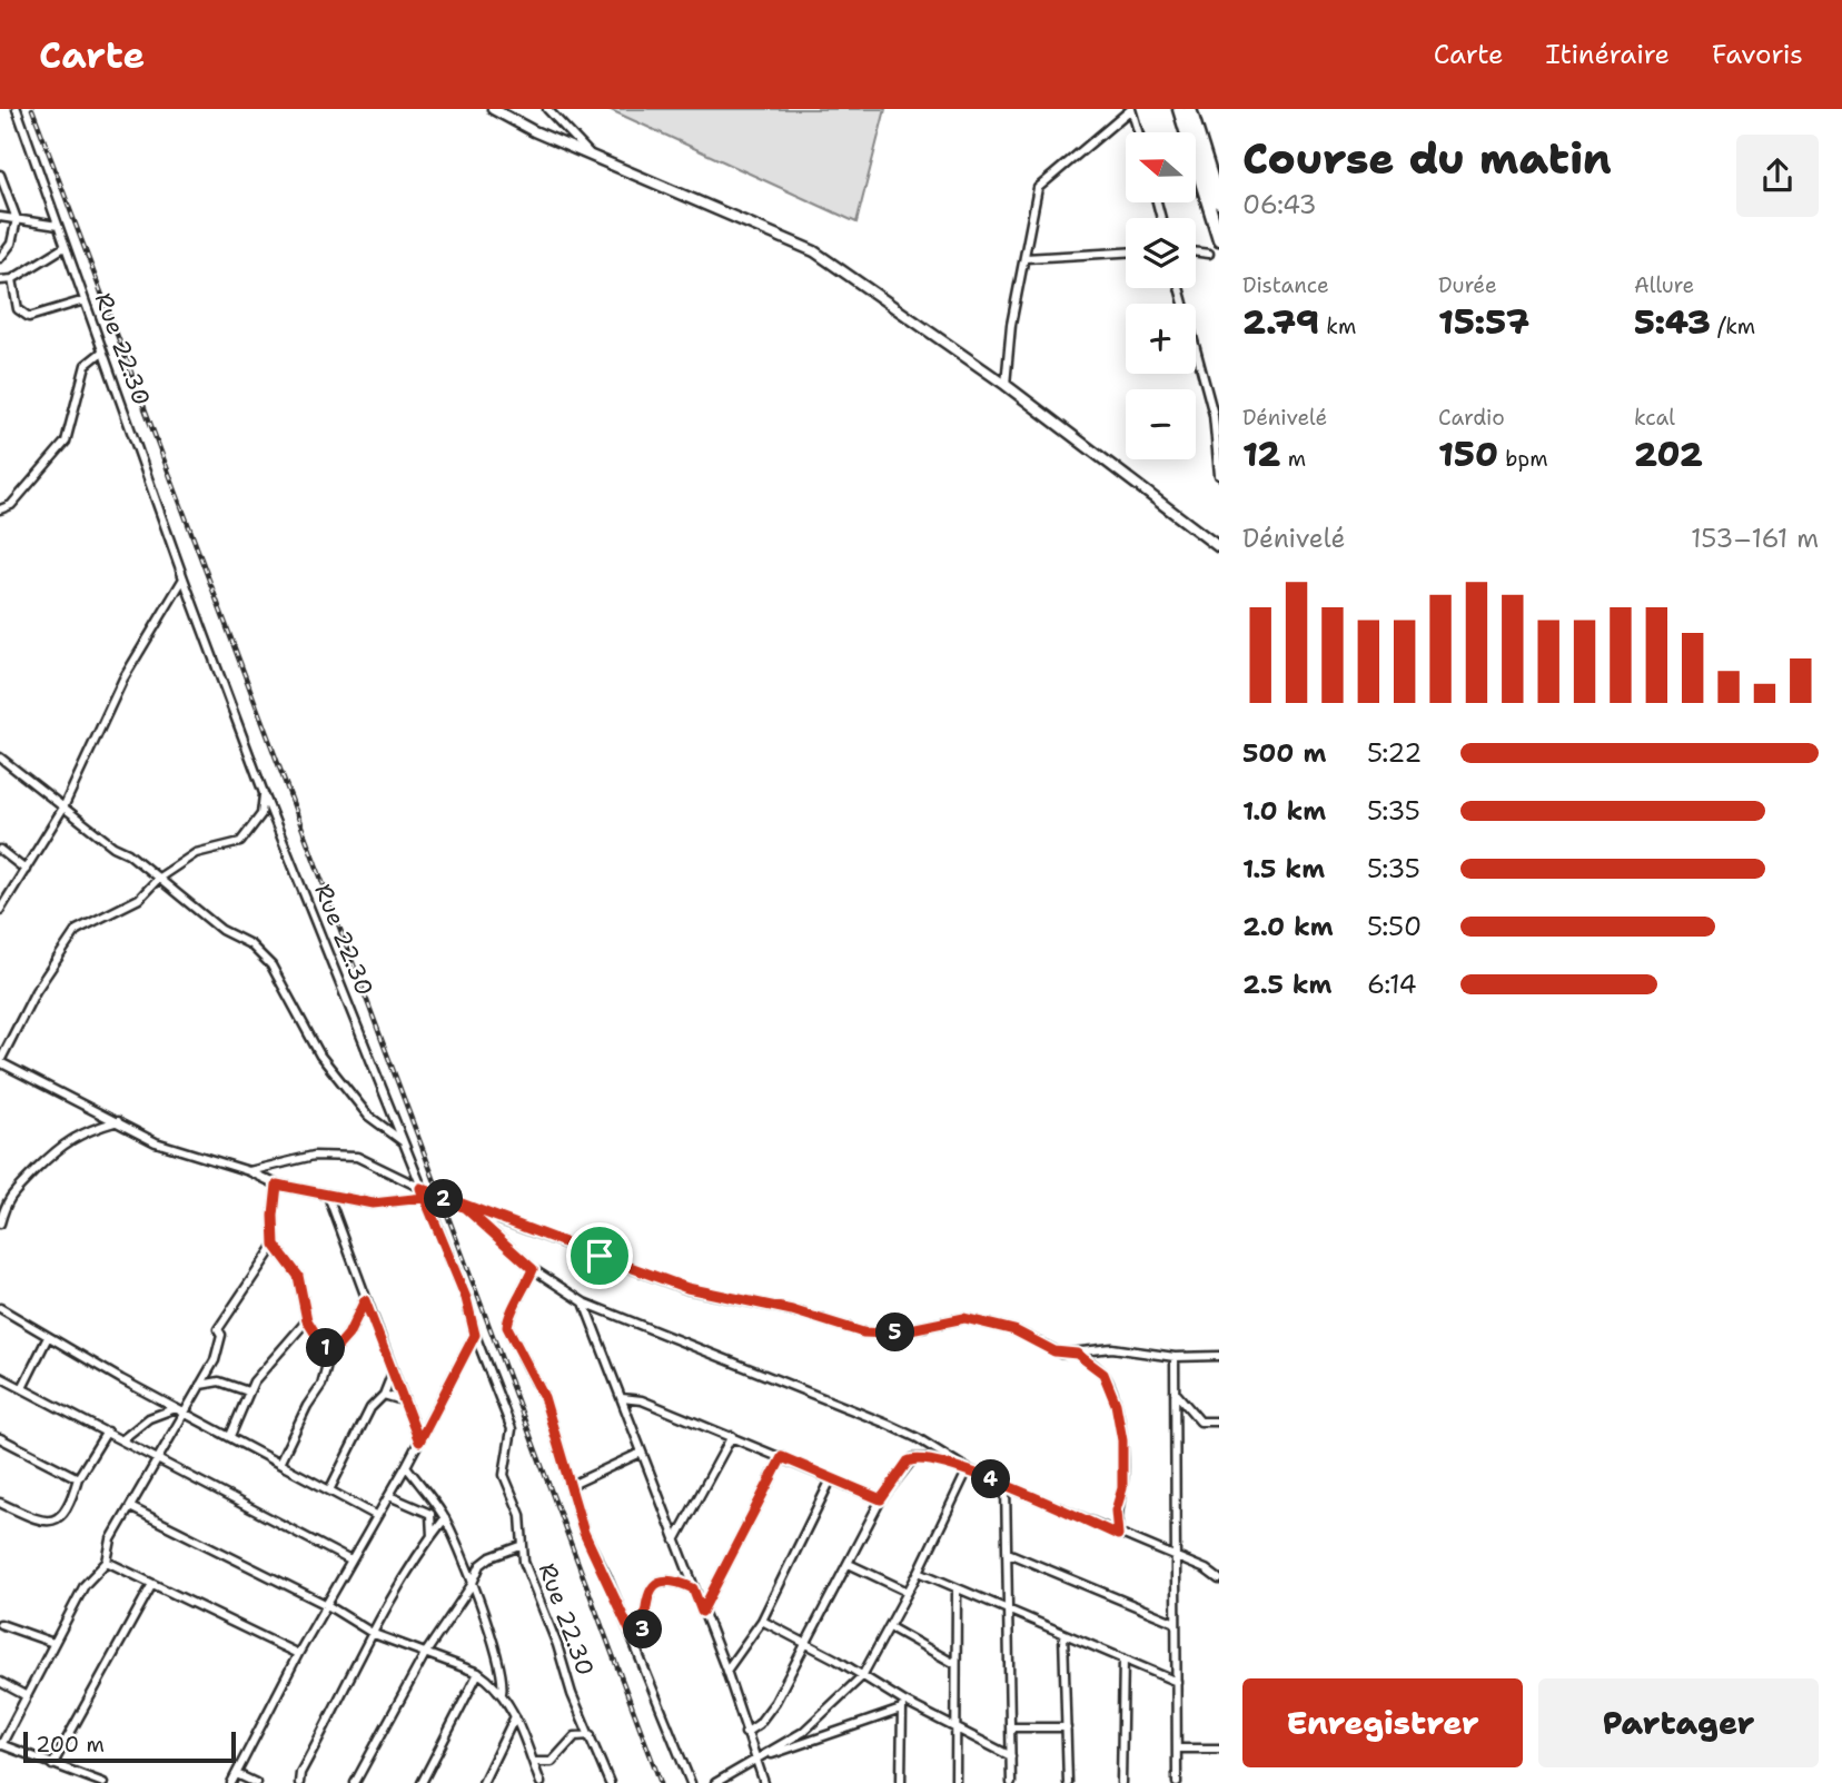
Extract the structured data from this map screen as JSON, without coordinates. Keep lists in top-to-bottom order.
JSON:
{
  "streets": {
    "street": ["Rue 22.30"]
  },
  "scale_bar": "200 m",
  "north": "left",
  "page": {
    "header": "Carte",
    "nav": ["Carte", "Itinéraire", "Favoris"],
    "heading": ["Course du matin", "06:43"],
    "map_buttons": ["+", "−"],
    "stats": [
      ["Distance", "2.79 km"],
      ["Durée", "15:57"],
      ["Allure", "5:43 /km"],
      ["Dénivelé", "12 m"],
      ["Cardio", "150 bpm"],
      ["kcal", "202"]
    ],
    "chart": ["Dénivelé", "153–161 m"],
    "list": [
      {
        "name": "500 m",
        "note": "5:22"
      },
      {
        "name": "1.0 km",
        "note": "5:35"
      },
      {
        "name": "1.5 km",
        "note": "5:35"
      },
      {
        "name": "2.0 km",
        "note": "5:50"
      },
      {
        "name": "2.5 km",
        "note": "6:14"
      }
    ],
    "pins": [
      "2",
      "5",
      "1",
      "4",
      "3"
    ],
    "buttons": ["Enregistrer", "Partager"],
    "scale": "200 m"
  }
}
